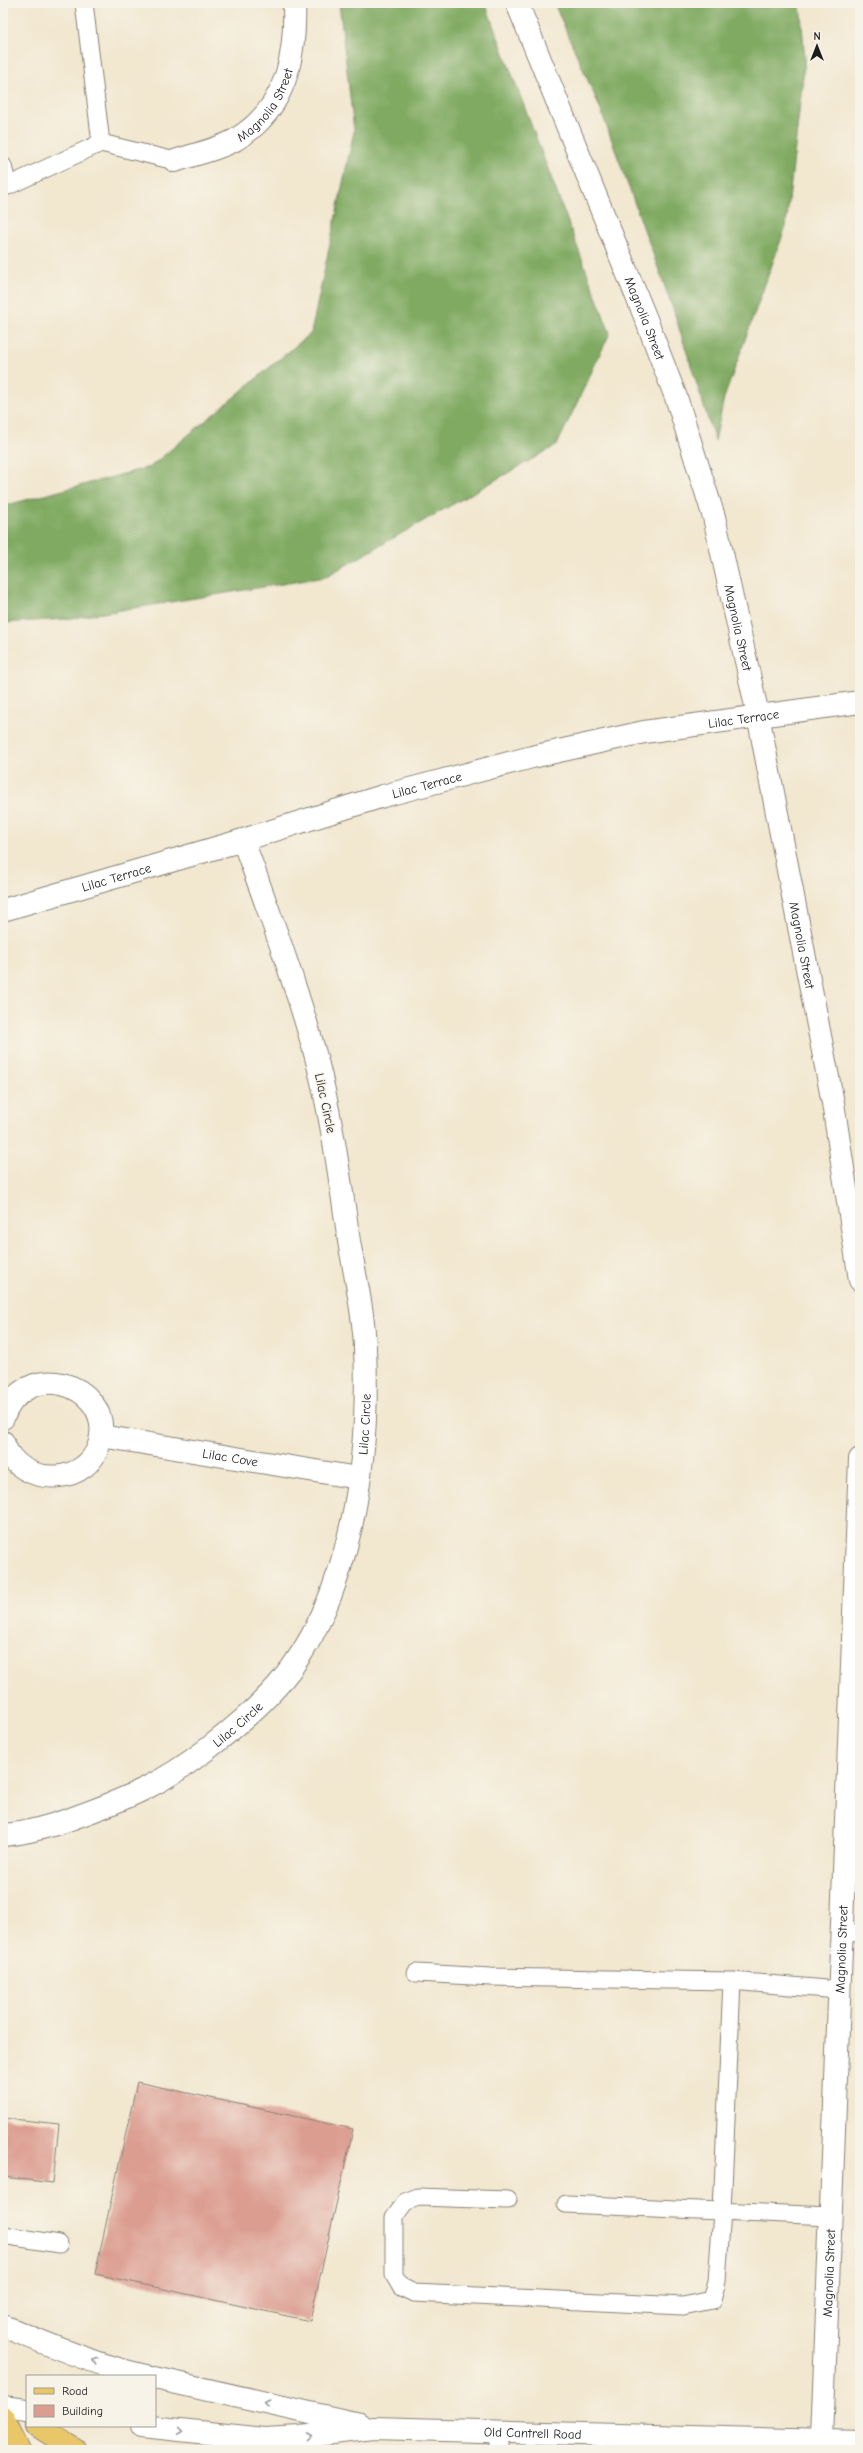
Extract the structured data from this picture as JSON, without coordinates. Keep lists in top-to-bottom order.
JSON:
{
  "streets": {
    "street": [
      "Magnolia Street",
      "Lilac Terrace",
      "Lilac Circle",
      "Lilac Cove",
      "Old Cantrell Road"
    ]
  },
  "crossings": [
    ["Magnolia Street", "Lilac Terrace"],
    ["Magnolia Street", "Old Cantrell Road"],
    ["Lilac Terrace", "Lilac Circle"],
    ["Lilac Circle", "Lilac Cove"]
  ],
  "legend": ["Road", "Building"],
  "north": "top"
}
